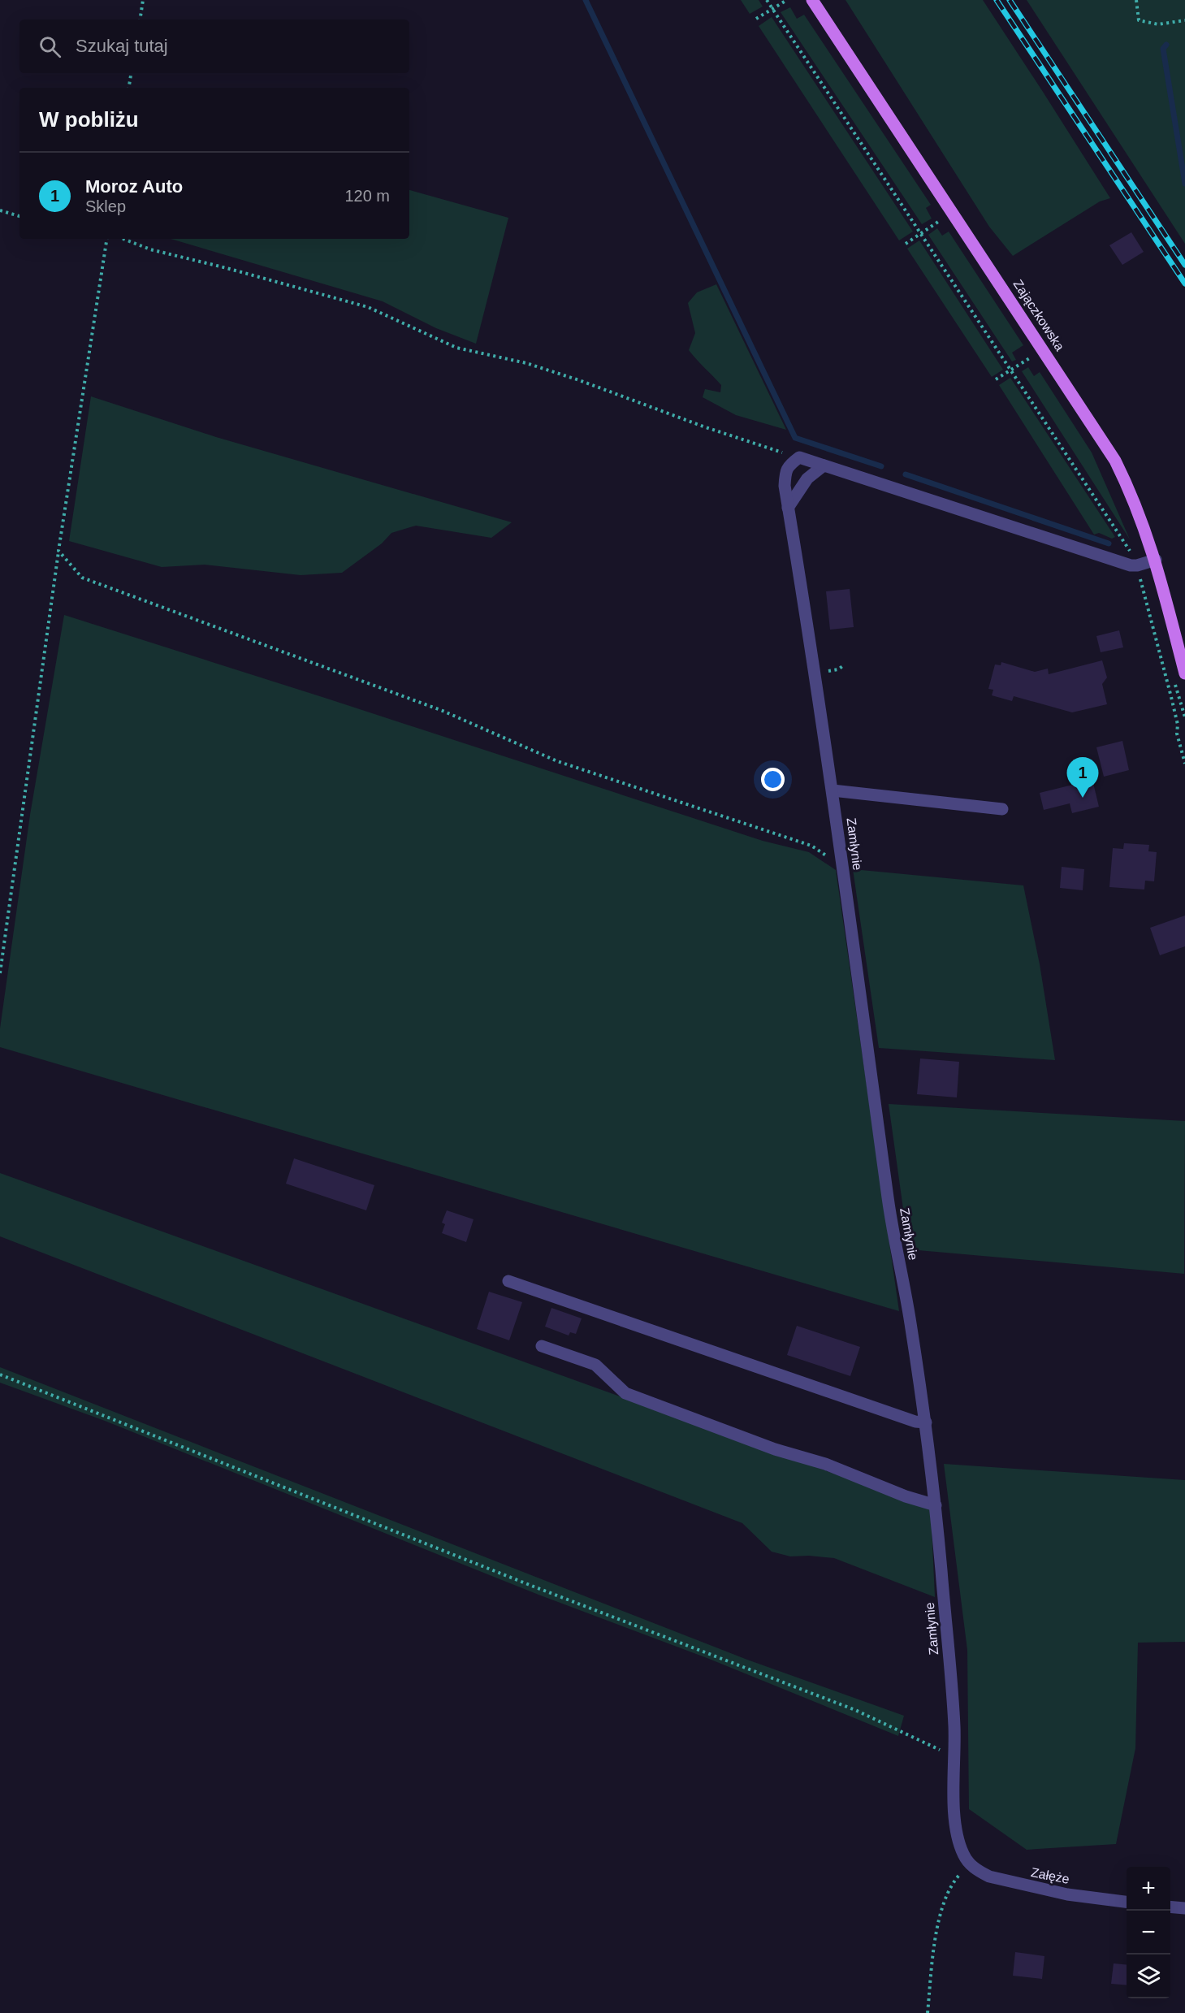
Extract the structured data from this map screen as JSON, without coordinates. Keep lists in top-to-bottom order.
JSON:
{
  "streets": {
    "main road": ["Zajączkowska"],
    "street": ["Zamłynie", "Załęże"]
  },
  "crossings": [
    ["Zamłynie", "Załęże"]
  ],
  "page": {
    "search": "Szukaj tutaj",
    "heading": "W pobliżu",
    "list": [
      {
        "mark": "1",
        "name": "Moroz Auto",
        "note": "Sklep",
        "value": "120 m"
      }
    ],
    "pins": "1",
    "map_buttons": ["+", "−"]
  }
}
